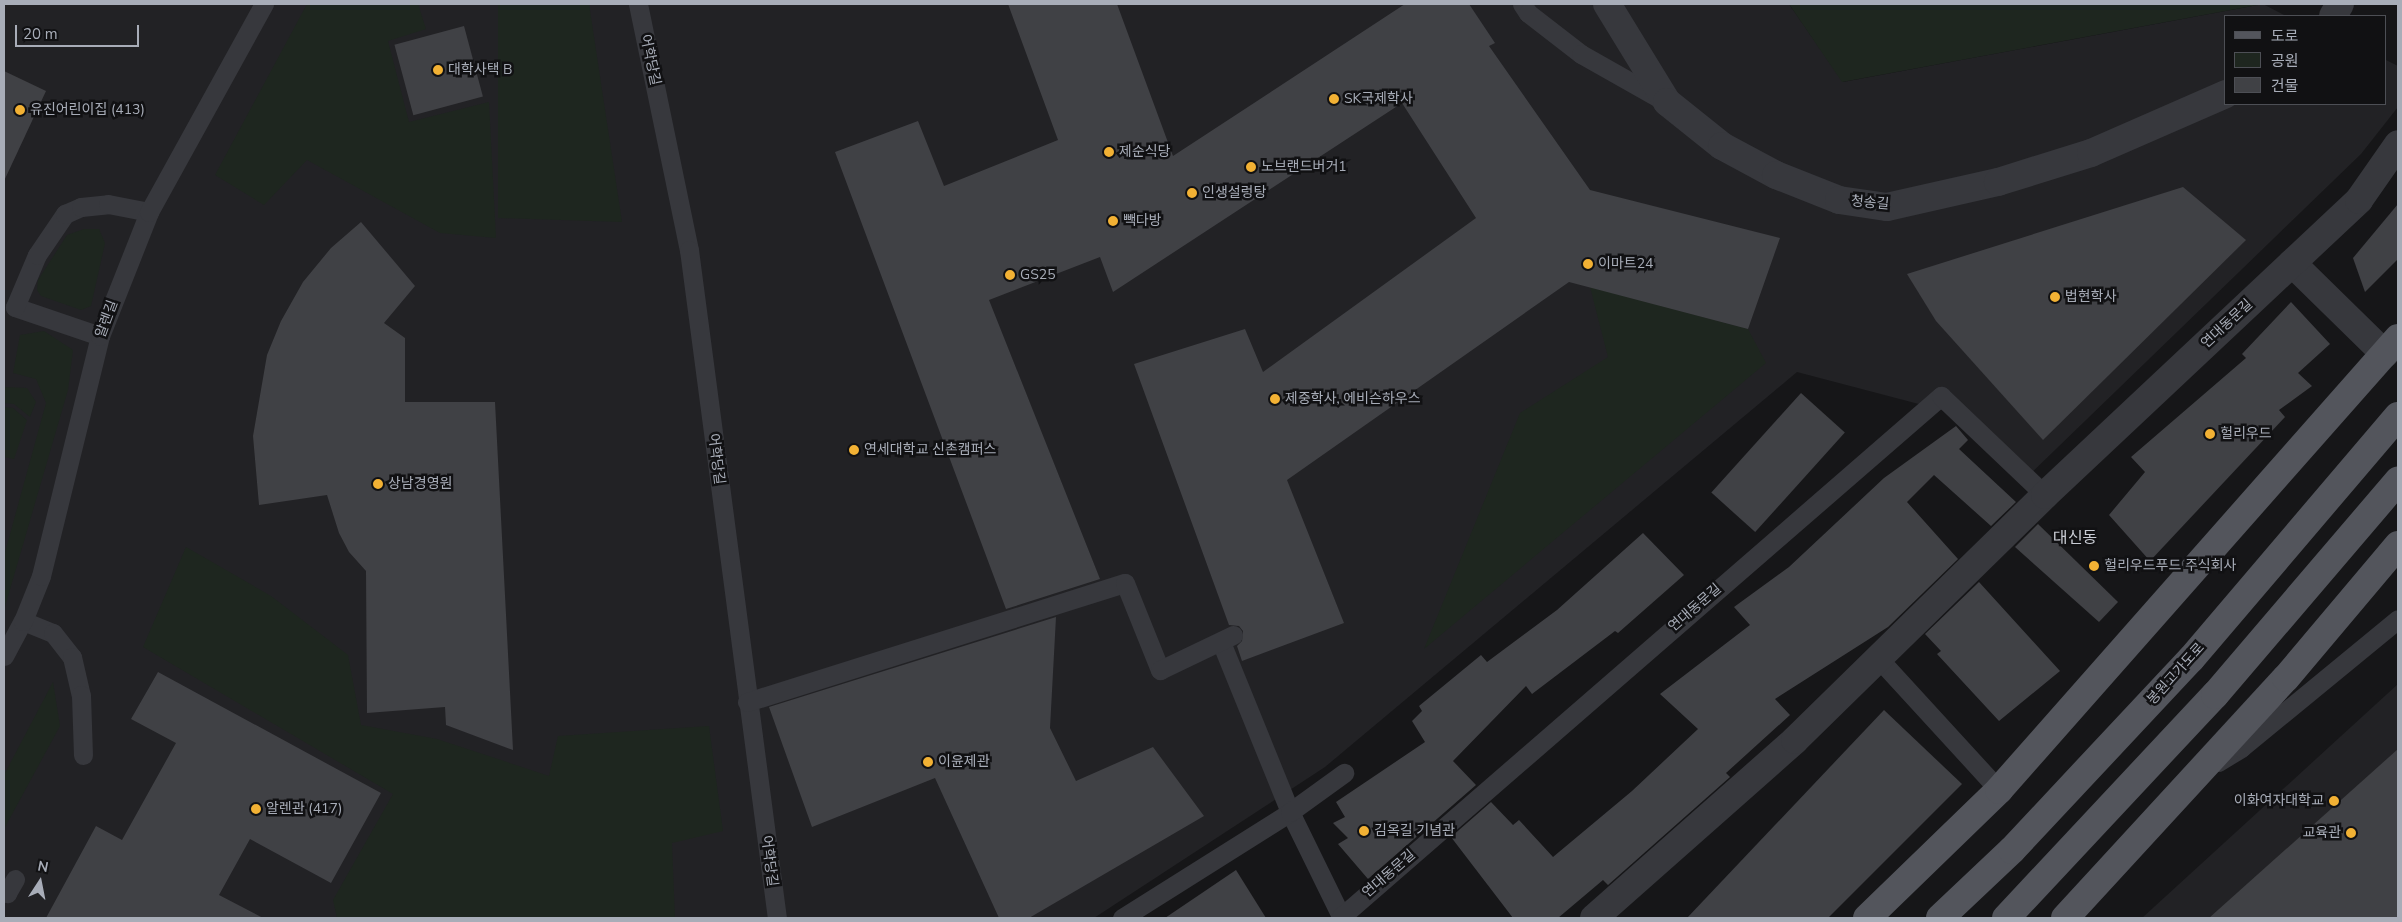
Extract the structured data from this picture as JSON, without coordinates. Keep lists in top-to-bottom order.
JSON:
{
  "streets": {
    "main road": ["봉원고가도로"],
    "street": ["청송길", "연대동문길"],
    "lane": ["어학당길", "알렌길"]
  },
  "crossings": [
    ["어학당길", "연대동문길"]
  ],
  "districts": ["대신동"],
  "places": [
    "대학사택 B",
    "SK국제학사",
    "유진어린이집 (413)",
    "제순식당",
    "노브랜드버거1",
    "인생설렁탕",
    "빽다방",
    "이마트24",
    "GS25",
    "법현학사",
    "제중학사, 에비슨하우스",
    "헐리우드",
    "연세대학교 신촌캠퍼스",
    "상남경영원",
    "헐리우드푸드 주식회사",
    "이윤제관",
    "이화여자대학교",
    "알렌관 (417)",
    "김옥길 기념관",
    "교육관"
  ],
  "legend": ["도로", "공원", "건물"],
  "scale_bar": "20 m",
  "north": "top"
}
